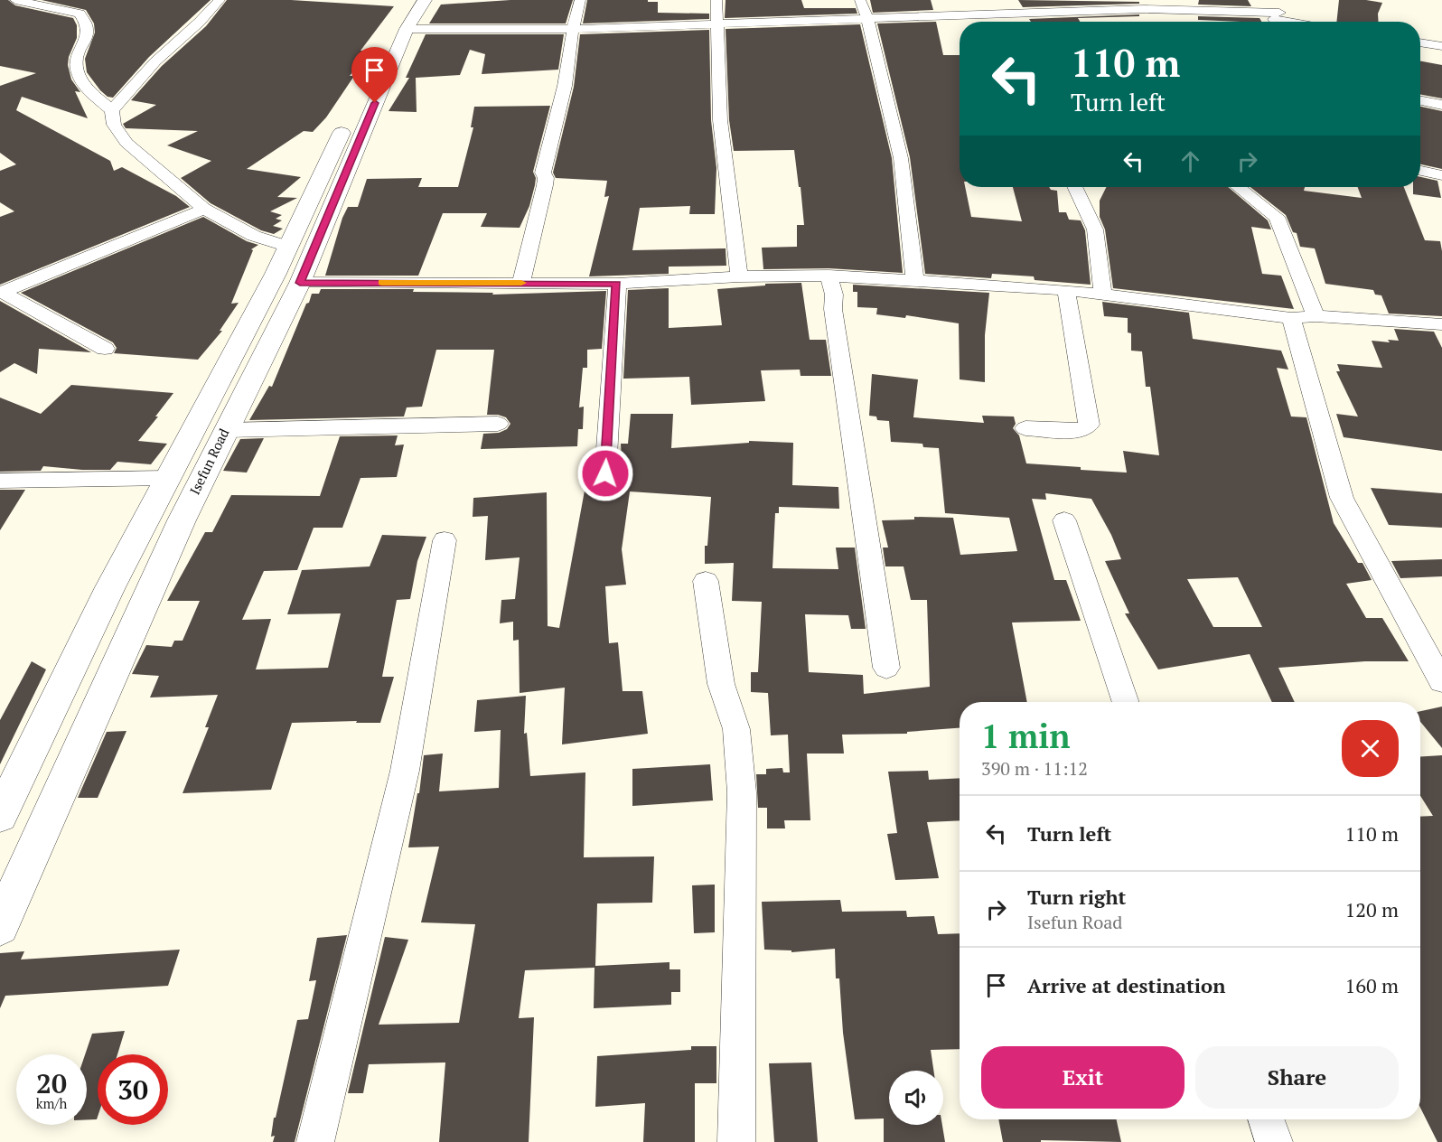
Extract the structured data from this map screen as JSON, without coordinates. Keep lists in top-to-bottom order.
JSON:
{
  "streets": {
    "street": ["Isefun Road"]
  },
  "page": {
    "turn": ["110 m", "Turn left"],
    "heading": ["1 min", "390 m · 11:12"],
    "list": [
      {
        "name": "Turn left",
        "value": "110 m"
      },
      {
        "name": "Turn right",
        "note": "Isefun Road",
        "value": "120 m"
      },
      {
        "name": "Arrive at destination",
        "value": "160 m"
      }
    ],
    "buttons": ["Exit", "Share"],
    "speed": "20 km/h",
    "limit": "30"
  }
}
